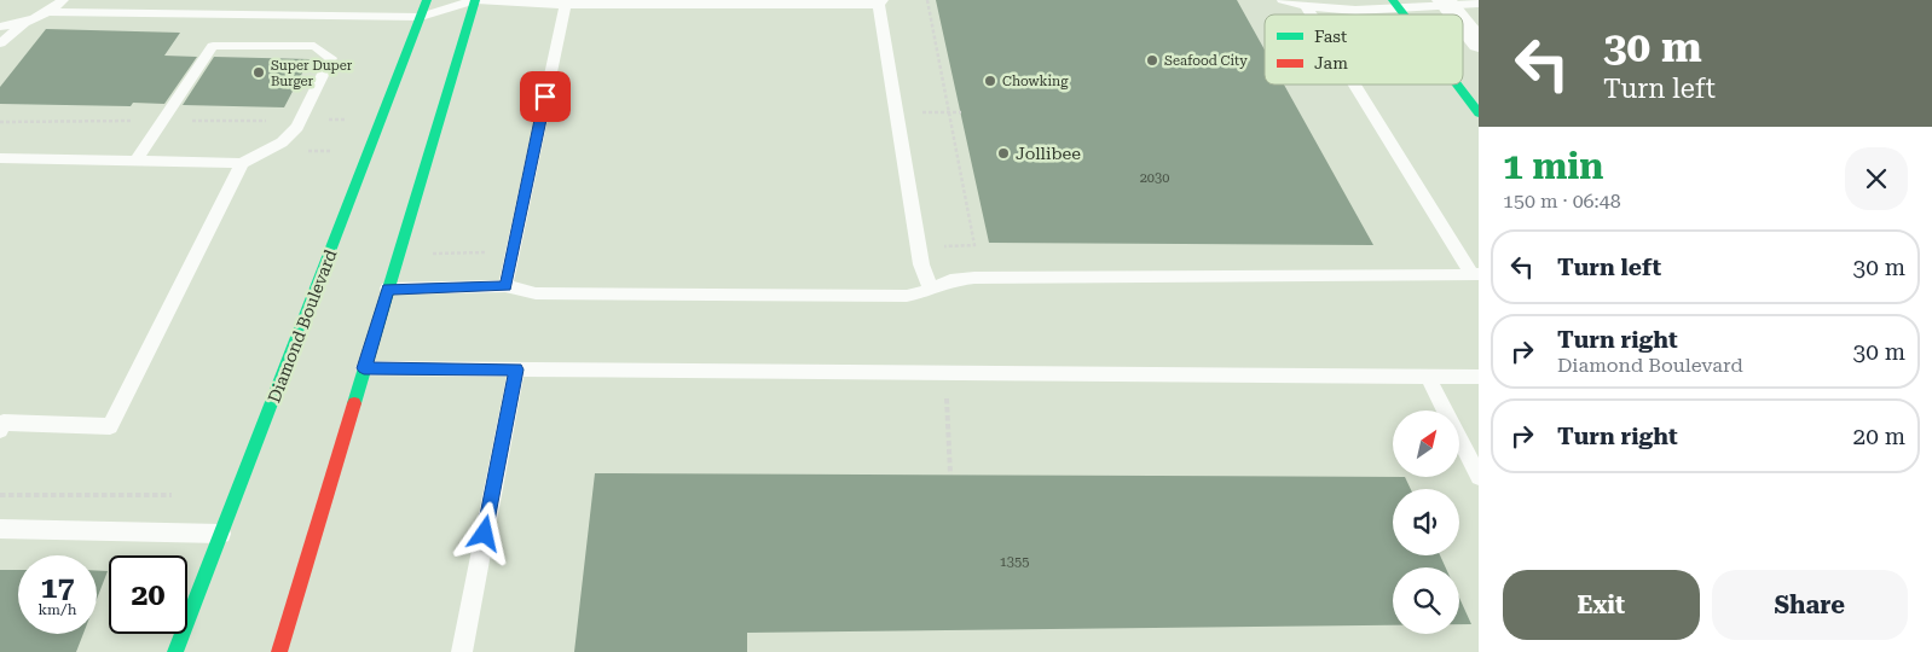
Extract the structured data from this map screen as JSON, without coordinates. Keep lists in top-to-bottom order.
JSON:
{
  "streets": {
    "main road": ["Diamond Boulevard"]
  },
  "places": [
    "Seafood City",
    "Super Duper Burger",
    "Chowking",
    "Jollibee"
  ],
  "house_numbers": ["2030", "1355"],
  "legend": ["Fast", "Jam"],
  "north": "top right",
  "page": {
    "turn": ["30 m", "Turn left"],
    "heading": ["1 min", "150 m · 06:48"],
    "list": [
      {
        "name": "Turn left",
        "value": "30 m"
      },
      {
        "name": "Turn right",
        "note": "Diamond Boulevard",
        "value": "30 m"
      },
      {
        "name": "Turn right",
        "value": "20 m"
      }
    ],
    "speed": "17 km/h",
    "limit": "20",
    "buttons": ["Exit", "Share"]
  }
}
